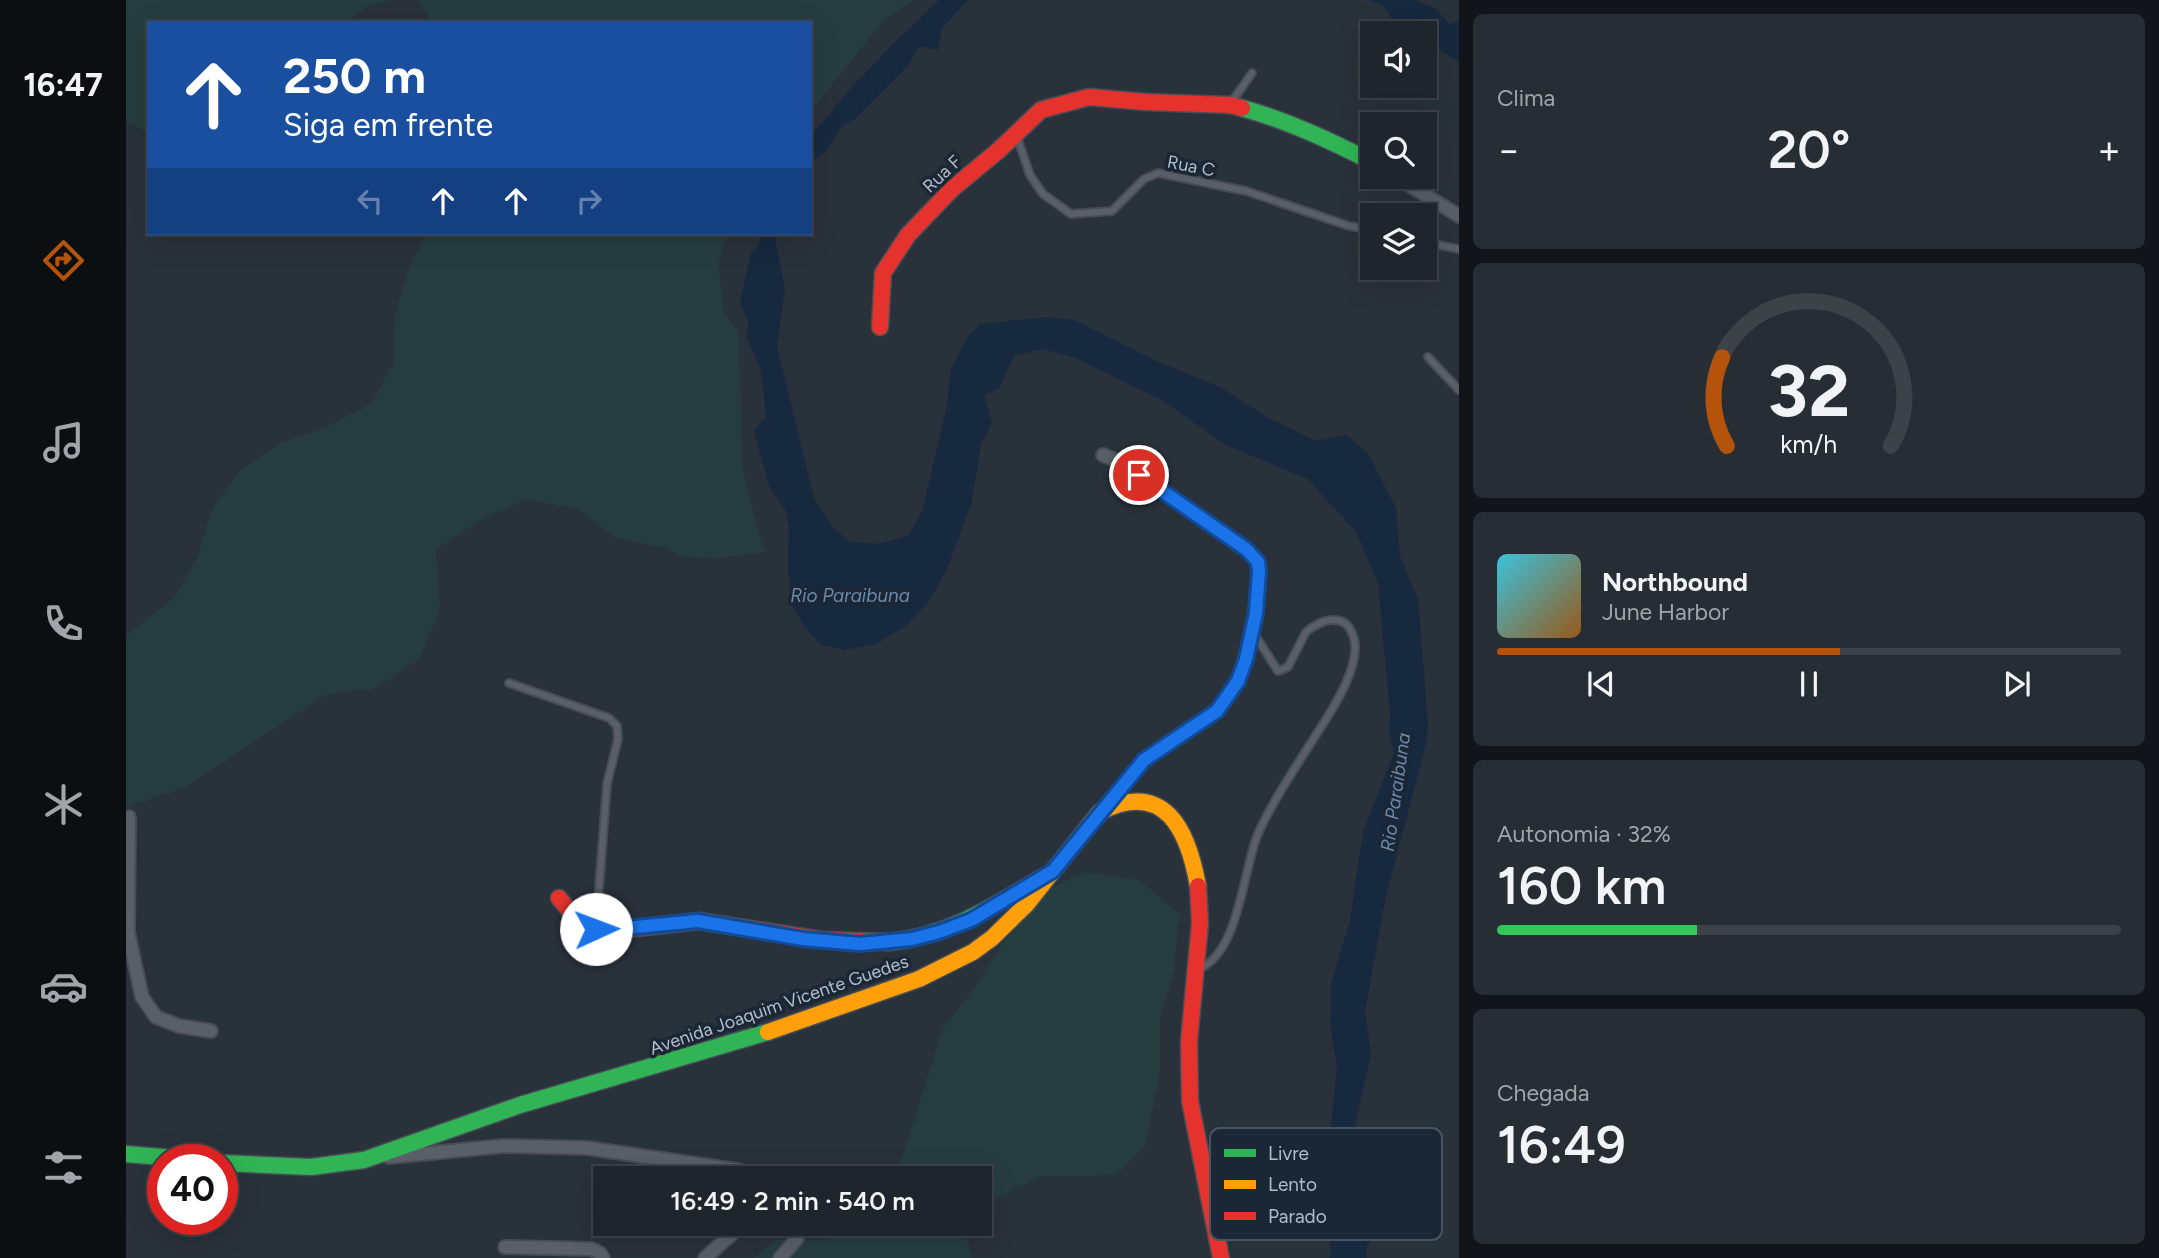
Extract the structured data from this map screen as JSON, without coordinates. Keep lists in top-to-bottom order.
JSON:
{
  "streets": {
    "street": ["Rua F", "Avenida Joaquim Vicente Guedes"],
    "lane": ["Rua C"]
  },
  "crossings": [
    ["Rua C", "Rua F"]
  ],
  "water": ["Rio Paraibuna"],
  "legend": ["Livre", "Lento", "Parado"],
  "page": {
    "tabs": "16:47",
    "tile": [
      "Clima",
      ["Autonomia · 32%", "160 km"],
      ["Chegada", "16:49"]
    ],
    "turn": ["250 m", "Siga em frente"],
    "heat": ["−", "20°", "+"],
    "song": ["Northbound", "June Harbor"],
    "limit": "40",
    "trip": "16:49 · 2 min · 540 m",
    "gauge": ["32", "km/h"]
  }
}
